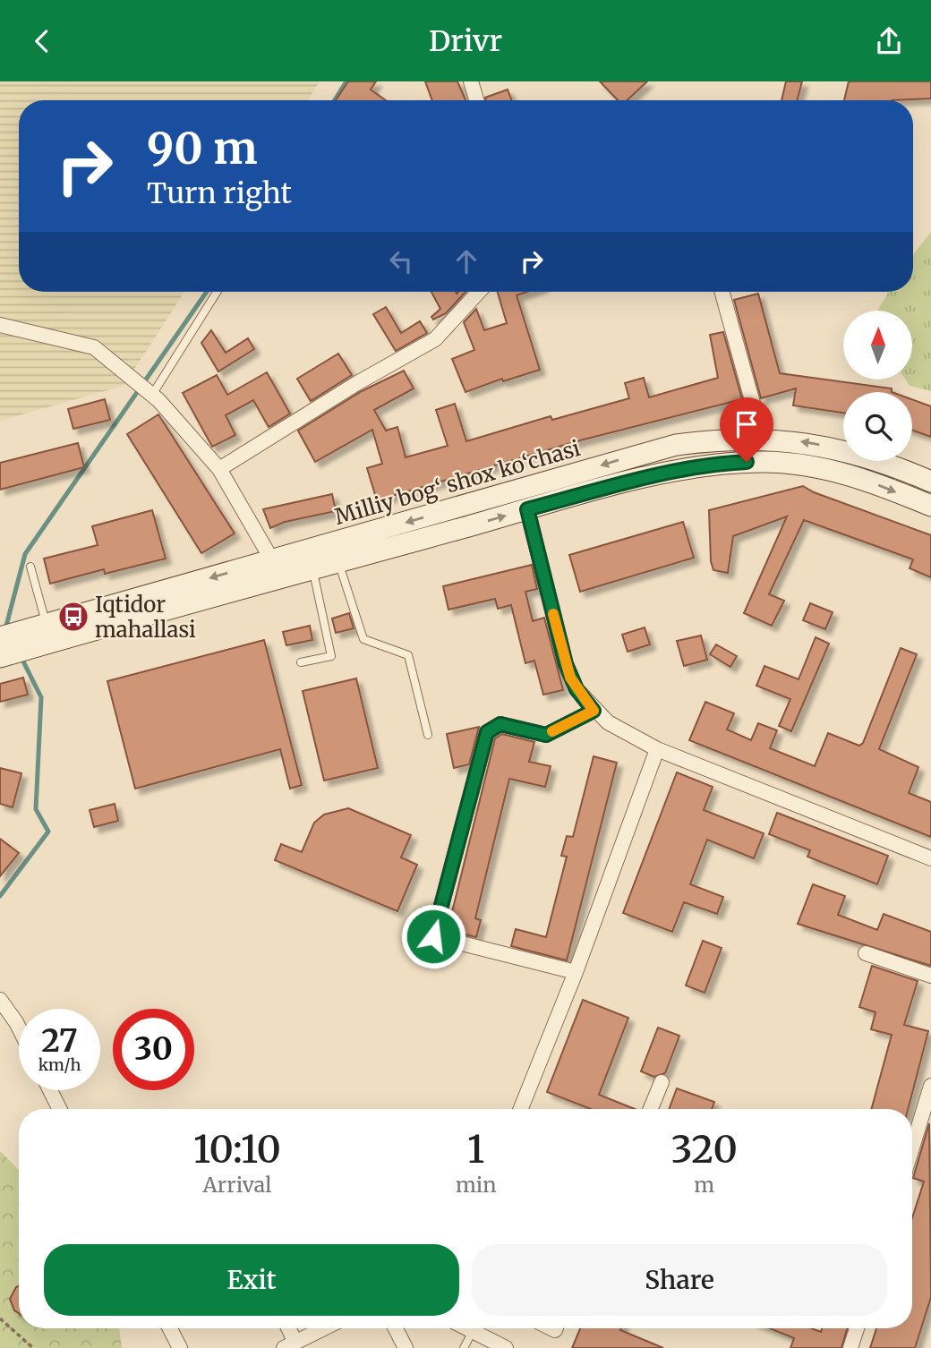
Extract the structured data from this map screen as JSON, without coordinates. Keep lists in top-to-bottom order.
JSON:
{
  "streets": {
    "main road": ["Milliy bog‘ shox ko‘chasi"]
  },
  "places": {
    "bus stop": ["Iqtidor mahallasi"]
  },
  "north": "top",
  "page": {
    "header": "Drivr",
    "turn": ["90 m", "Turn right"],
    "speed": "27 km/h",
    "limit": "30",
    "eta": [
      "10:10",
      "Arrival",
      "1",
      "min",
      "320",
      "m"
    ],
    "buttons": ["Exit", "Share"]
  }
}
